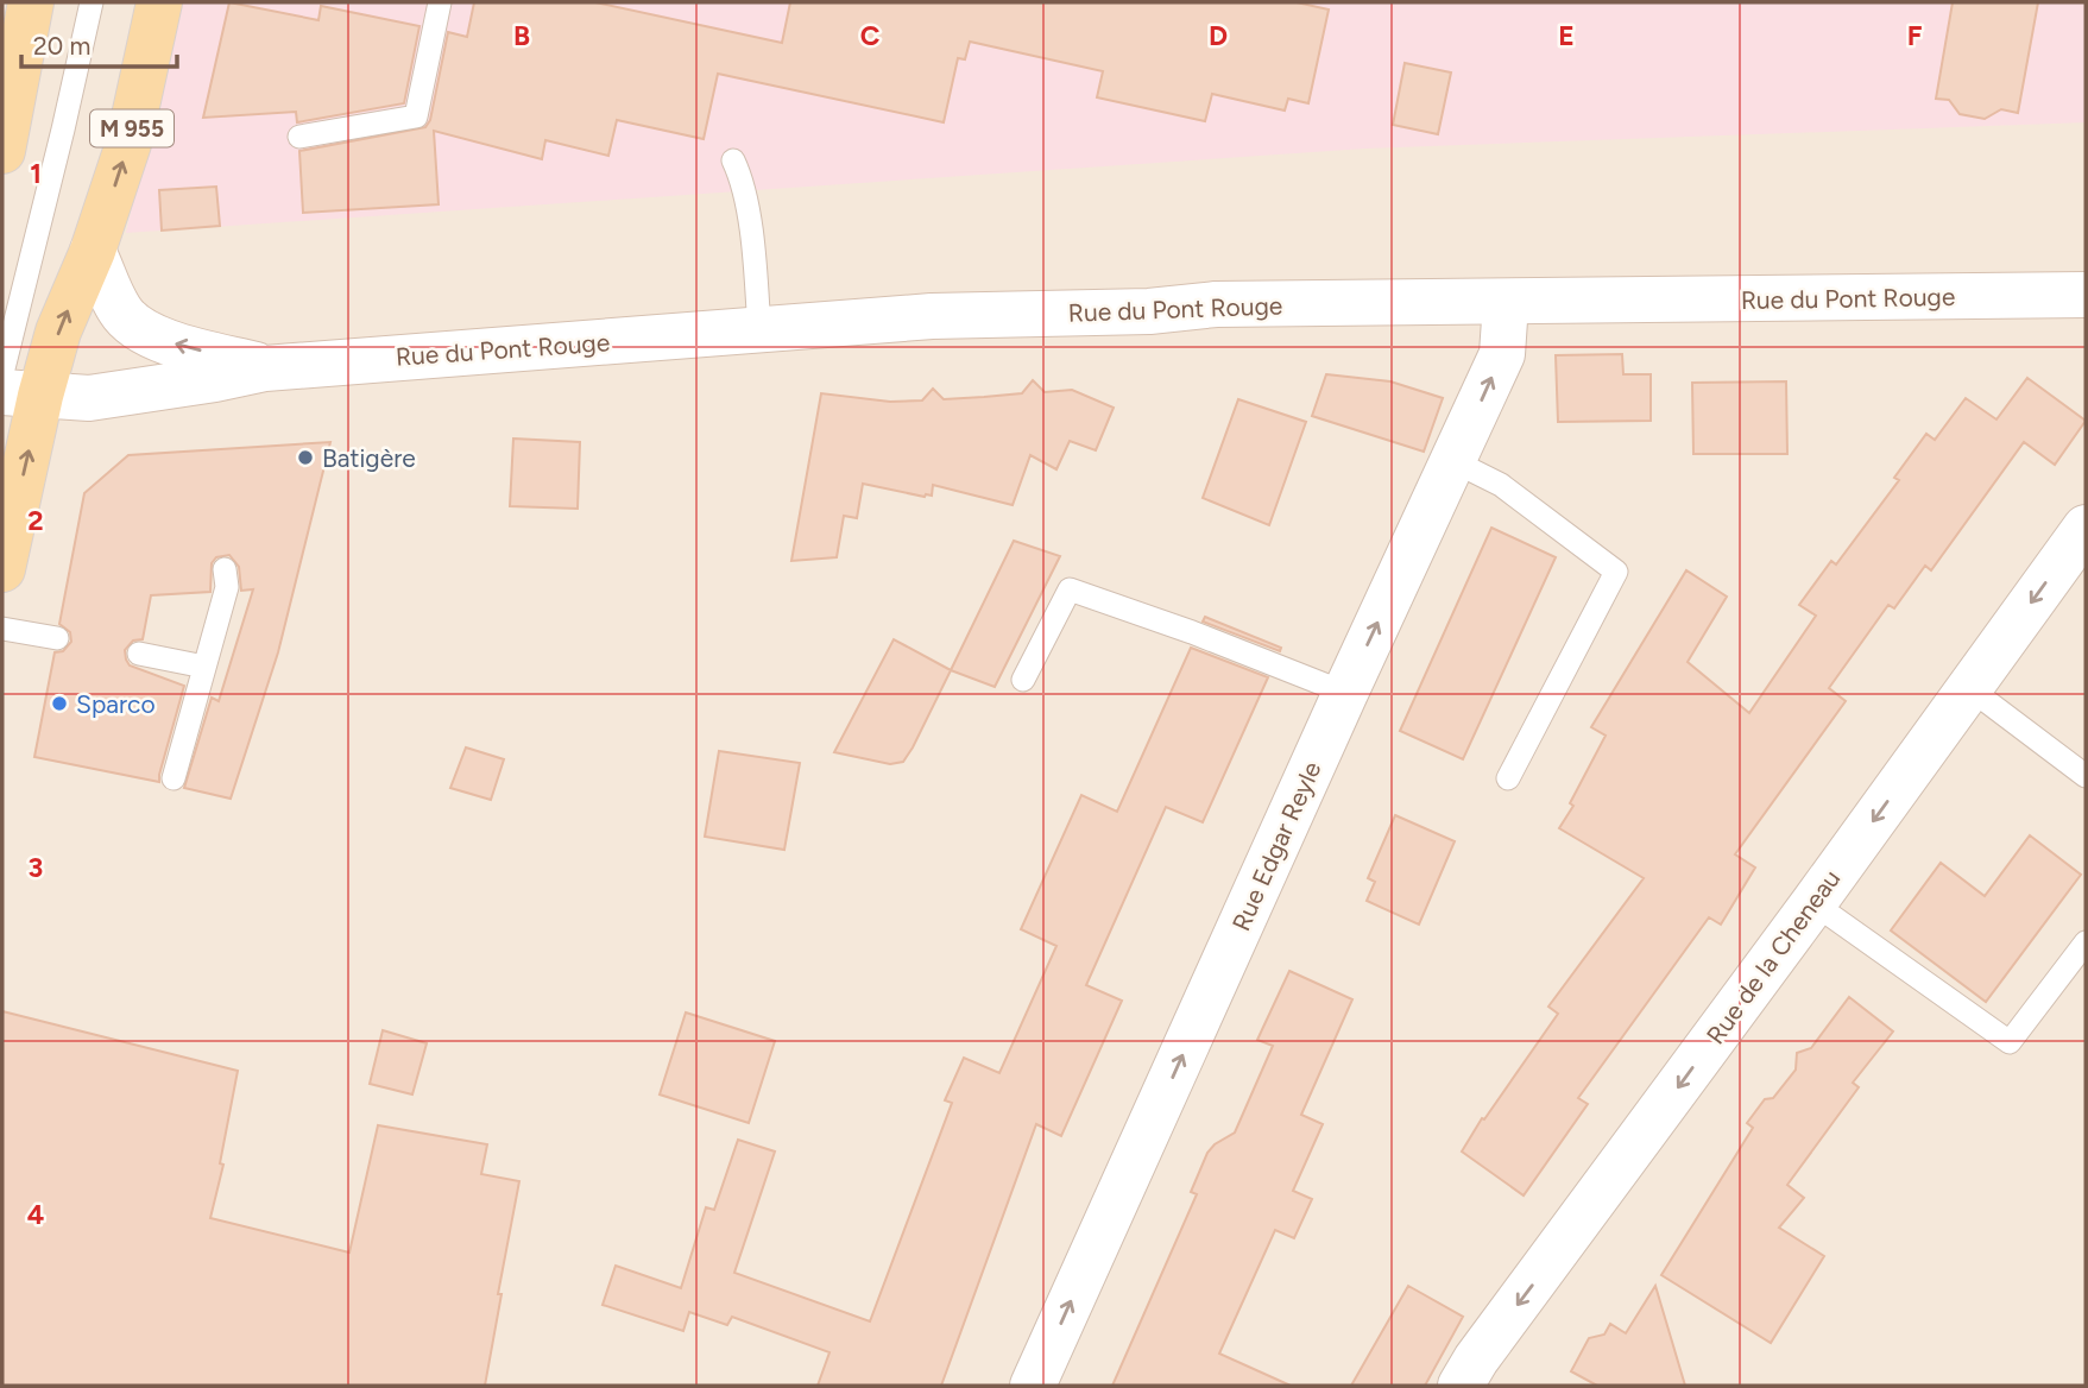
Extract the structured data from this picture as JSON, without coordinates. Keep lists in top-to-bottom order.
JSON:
{
  "streets": {
    "main road": [
      "M 955",
      "Rue du Pont Rouge",
      "Rue Edgar Reyle",
      "Rue de la Cheneau"
    ]
  },
  "crossings": [
    ["M 955", "Rue du Pont Rouge"],
    ["Rue du Pont Rouge", "Rue Edgar Reyle"]
  ],
  "one_way": ["Rue Edgar Reyle", "Rue de la Cheneau"],
  "places": ["Batigère", "Sparco"],
  "scale_bar": "20 m",
  "grid": {
    "columns": [
      "B",
      "C",
      "D",
      "E",
      "F"
    ],
    "rows": [
      "1",
      "2",
      "3",
      "4"
    ]
  }
}
